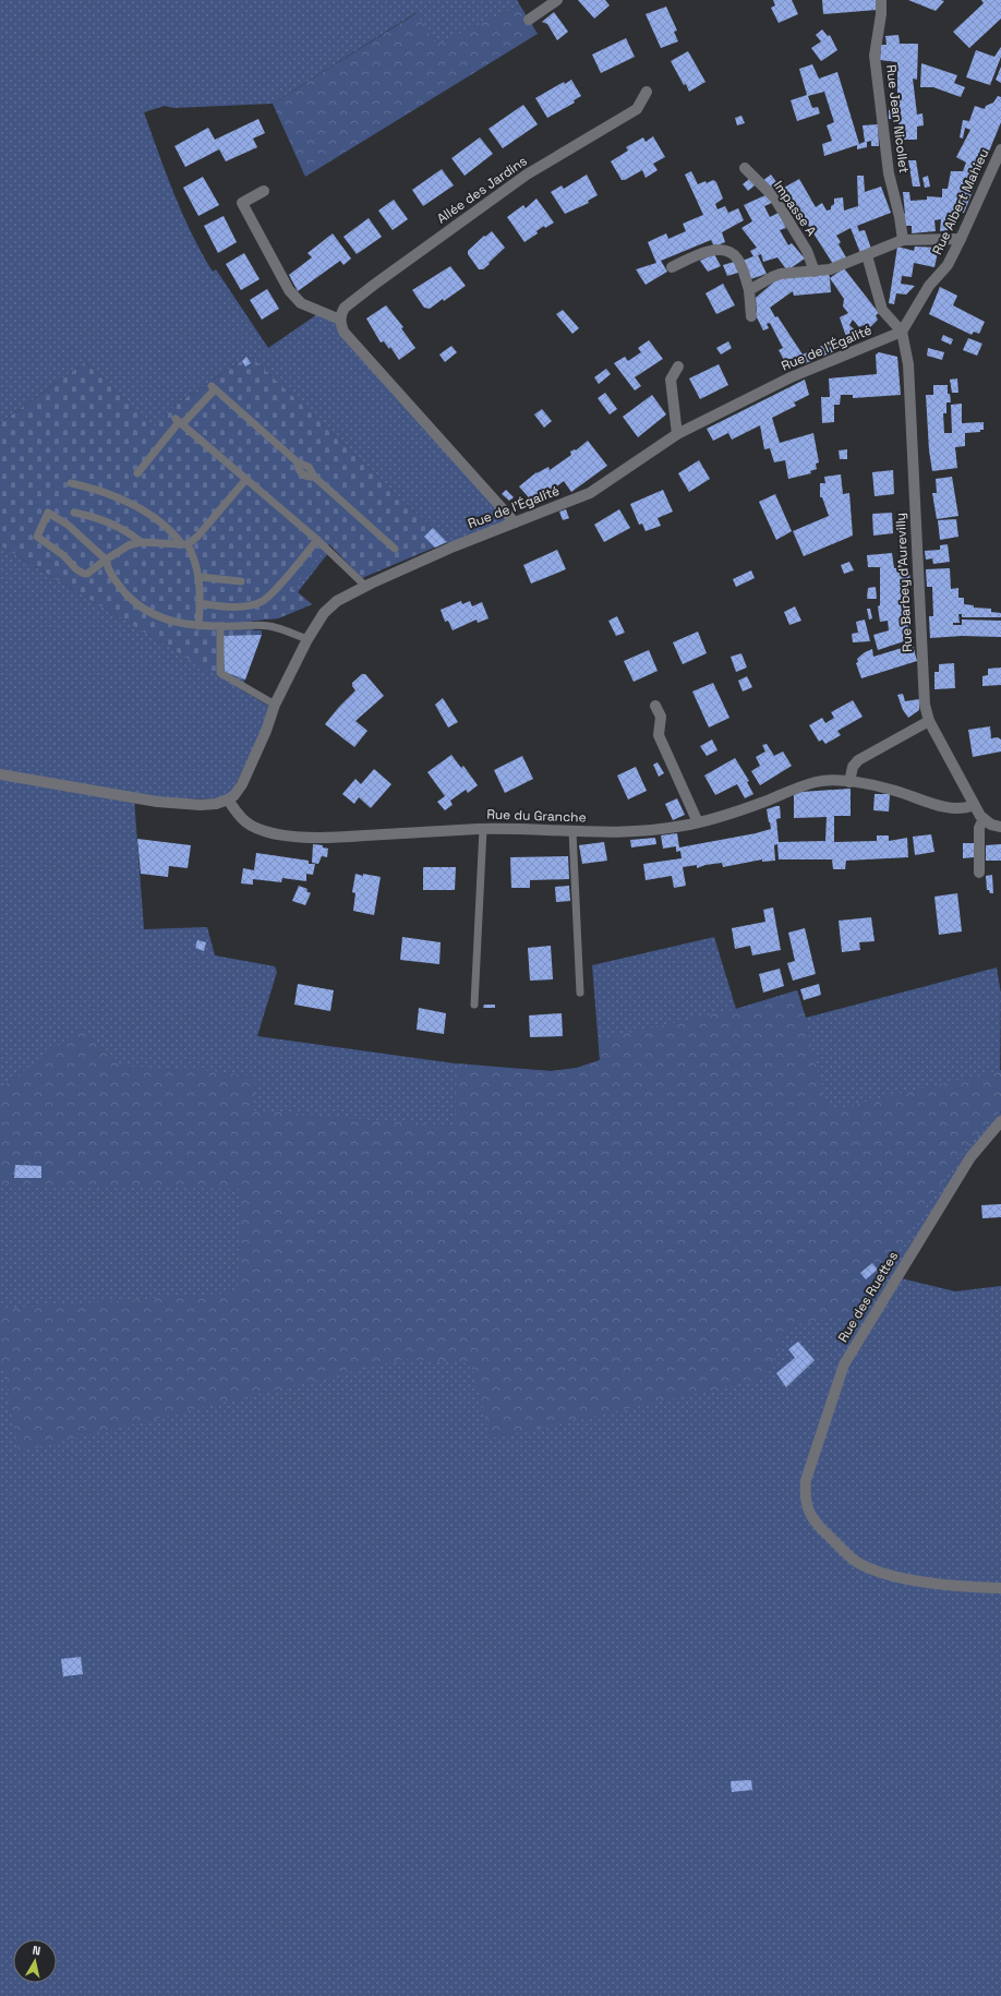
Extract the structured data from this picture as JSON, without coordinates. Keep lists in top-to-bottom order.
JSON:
{
  "streets": {
    "street": [
      "Rue Jean Nicollet",
      "Allée des Jardins",
      "Rue Albert Mahieu",
      "Impasse A",
      "Rue de l'Égalité",
      "Rue Barbey d'Aurevilly",
      "Rue du Granche",
      "Rue des Ruettes"
    ]
  },
  "crossings": [
    ["Rue Albert Mahieu", "Rue de l'Égalité"],
    ["Rue Albert Mahieu", "Rue Barbey d'Aurevilly"],
    ["Rue de l'Égalité", "Rue Barbey d'Aurevilly"],
    ["Rue de l'Égalité", "Rue du Granche"],
    ["Rue Barbey d'Aurevilly", "Rue du Granche"]
  ],
  "north": "top"
}
